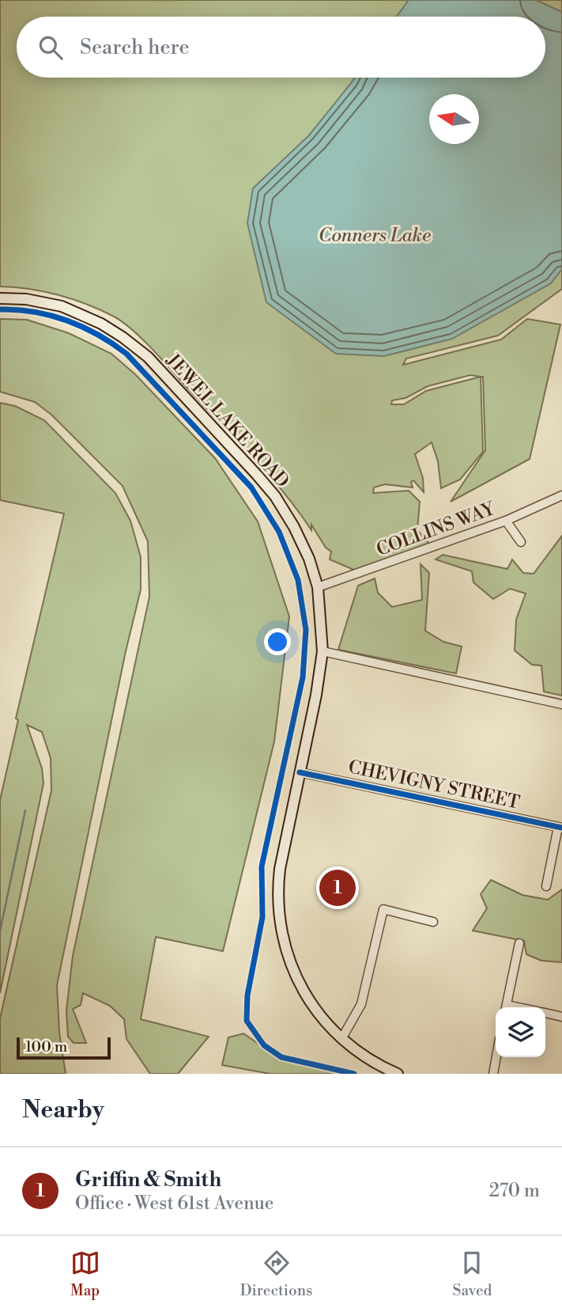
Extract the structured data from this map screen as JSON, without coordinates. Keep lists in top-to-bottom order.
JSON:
{
  "streets": {
    "main road": ["JEWEL LAKE ROAD"],
    "street": ["COLLINS WAY", "CHEVIGNY STREET"]
  },
  "crossings": [
    ["JEWEL LAKE ROAD", "COLLINS WAY"],
    ["JEWEL LAKE ROAD", "CHEVIGNY STREET"]
  ],
  "water": ["Conners Lake"],
  "scale_bar": "100 m",
  "north": "left",
  "page": {
    "search": "Search here",
    "pins": "1",
    "scale": "100 m",
    "heading": "Nearby",
    "list": [
      {
        "mark": "1",
        "name": "Griffin & Smith",
        "note": "Office · West 61st Avenue",
        "value": "270 m"
      }
    ],
    "nav": ["Map", "Directions", "Saved"]
  }
}
